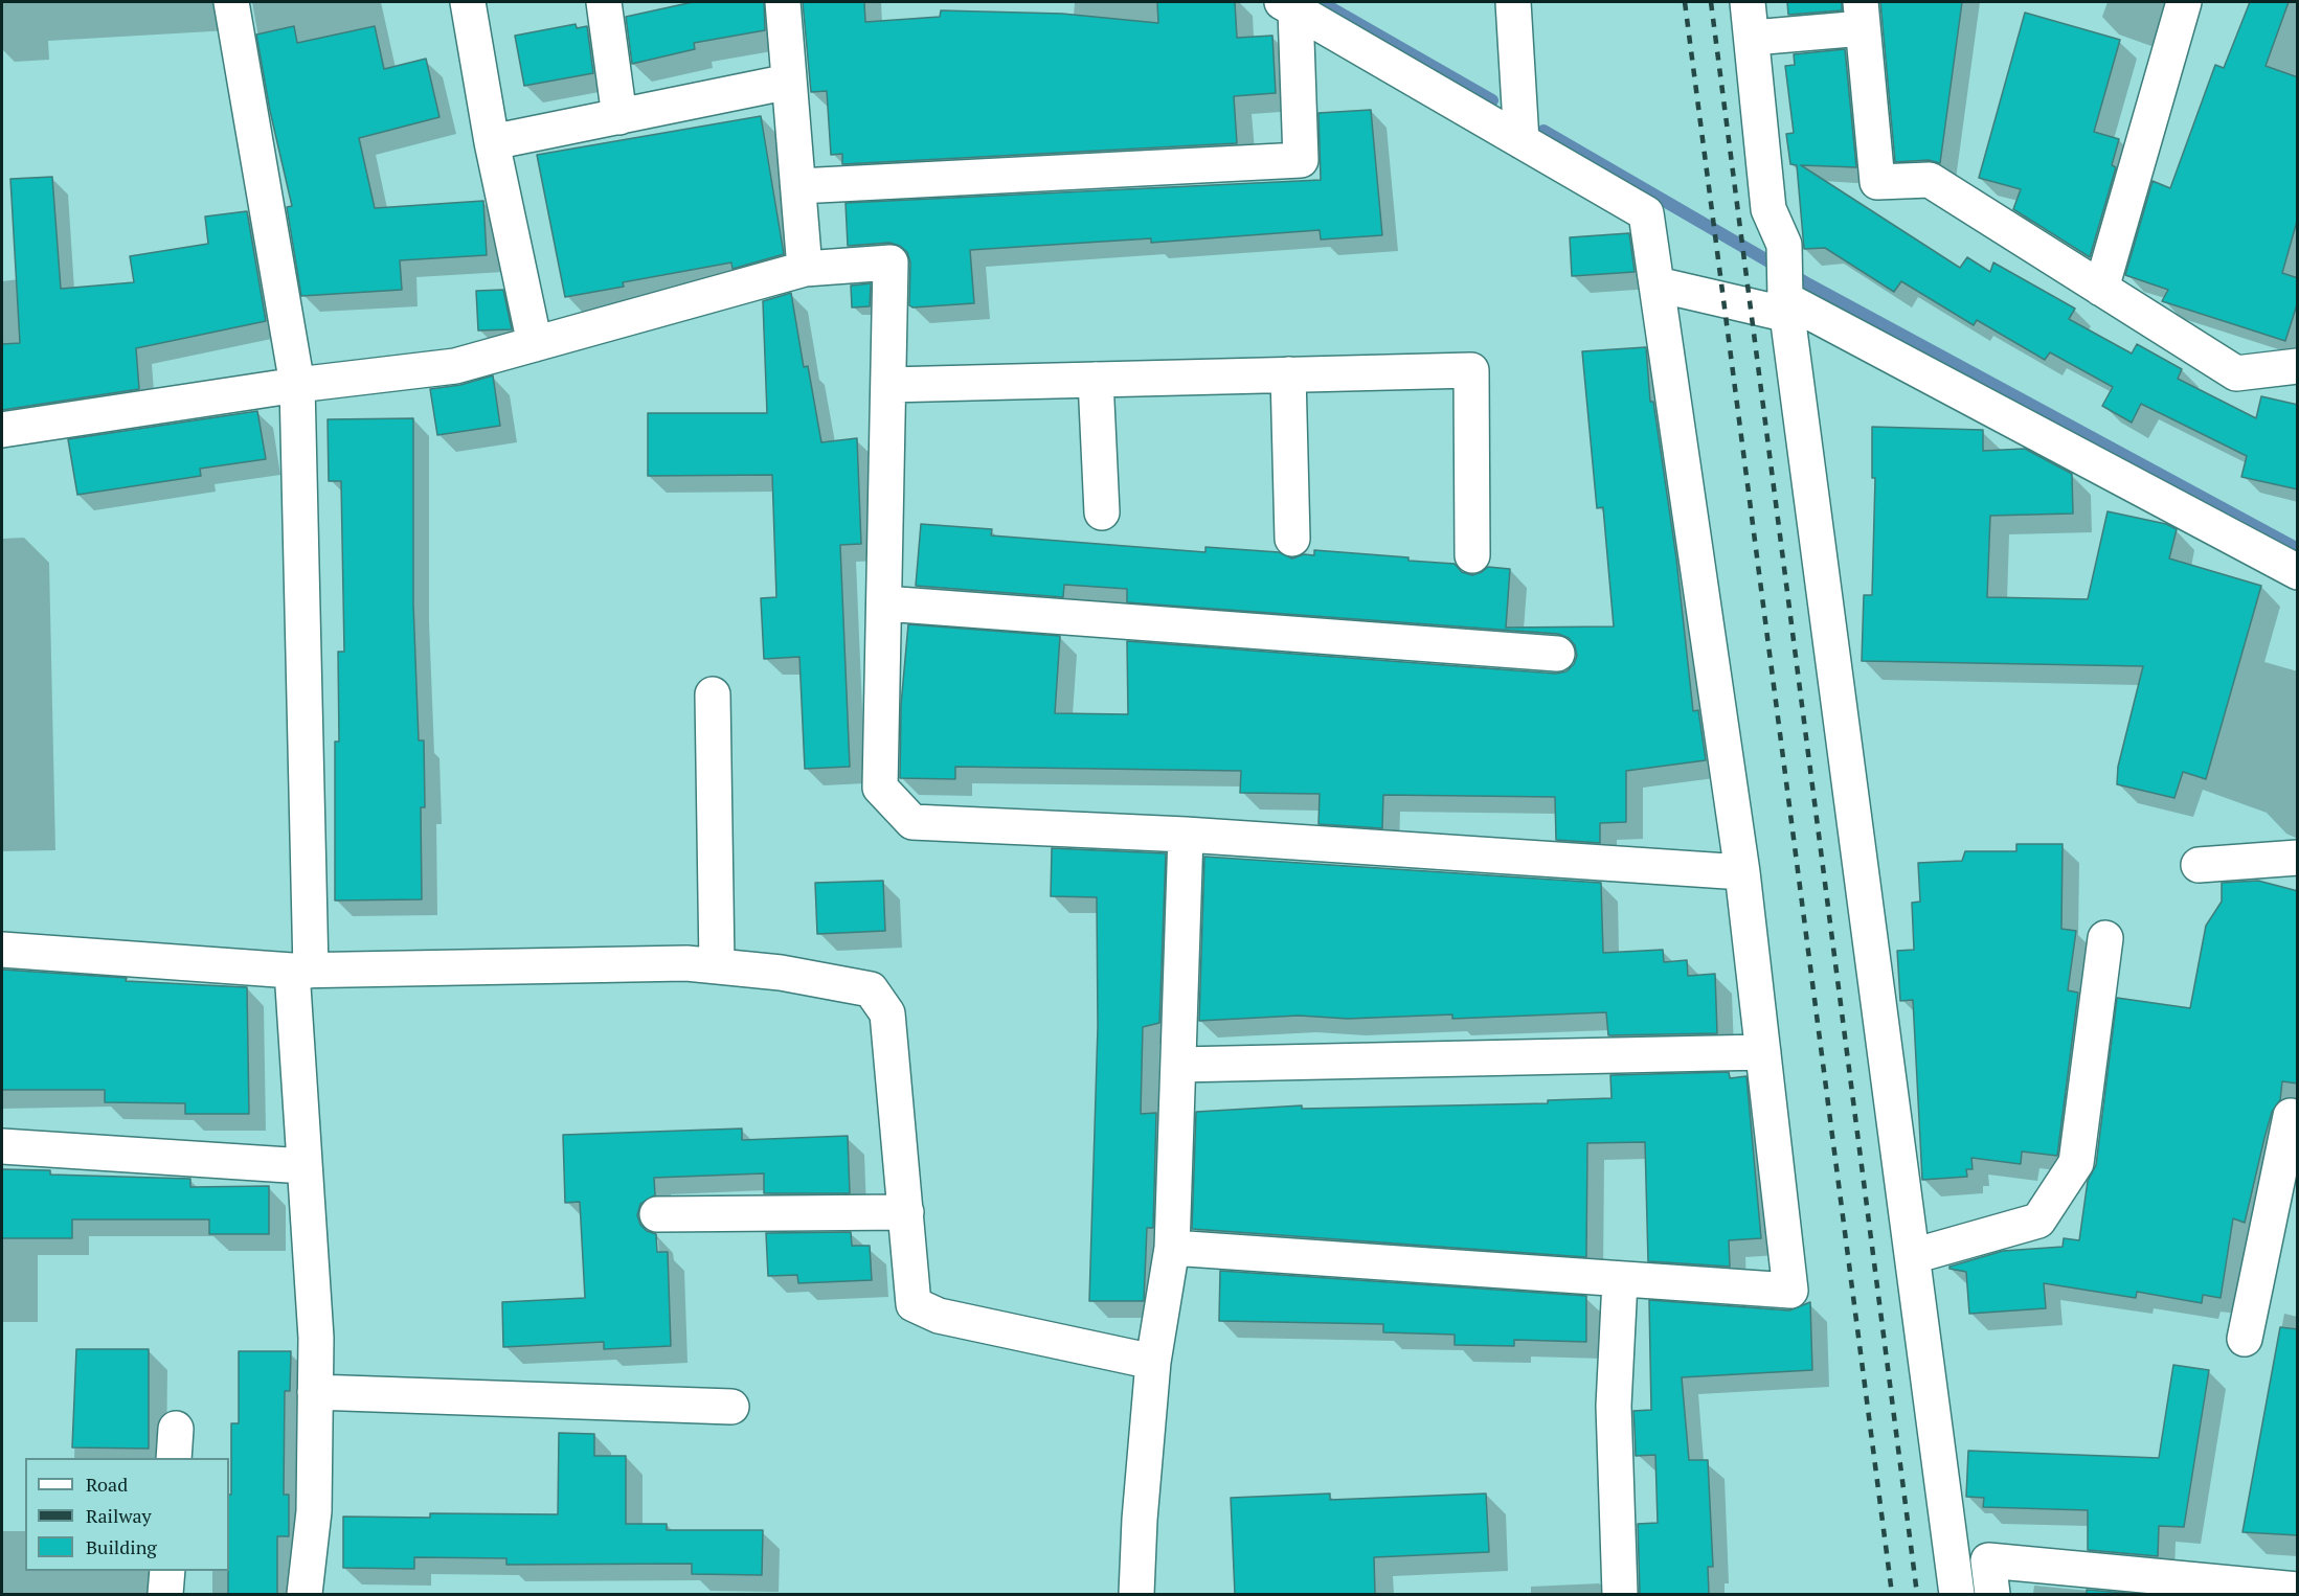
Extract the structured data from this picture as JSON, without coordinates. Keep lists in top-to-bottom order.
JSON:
{
  "legend": ["Road", "Railway", "Building"]
}
